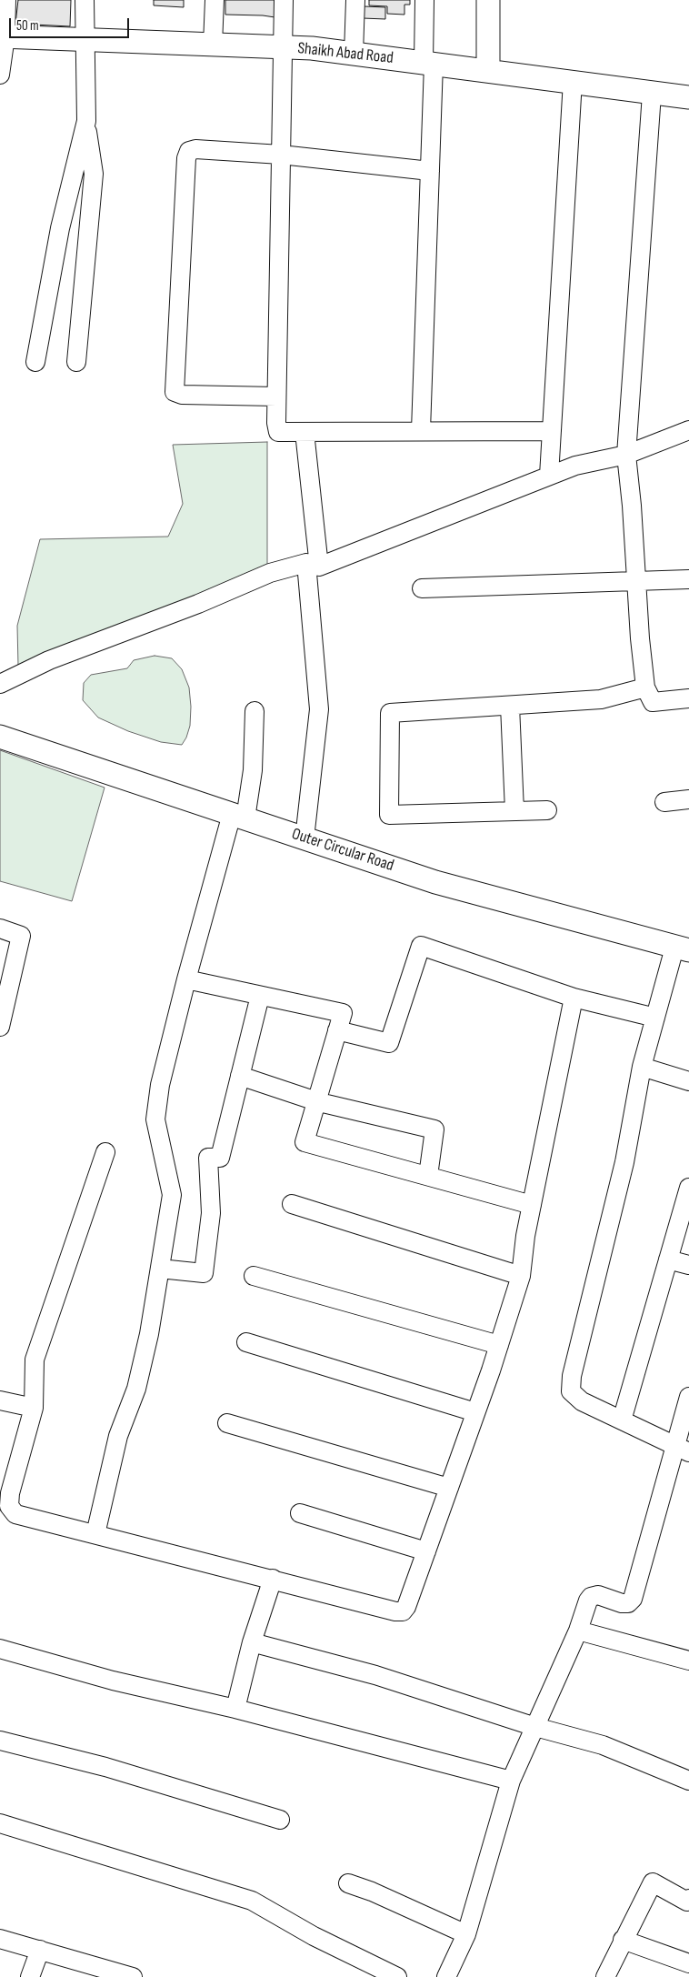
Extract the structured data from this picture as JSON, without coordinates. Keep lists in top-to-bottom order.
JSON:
{
  "streets": {
    "main road": ["Shaikh Abad Road", "Outer Circular Road"]
  },
  "scale_bar": "50 m"
}
